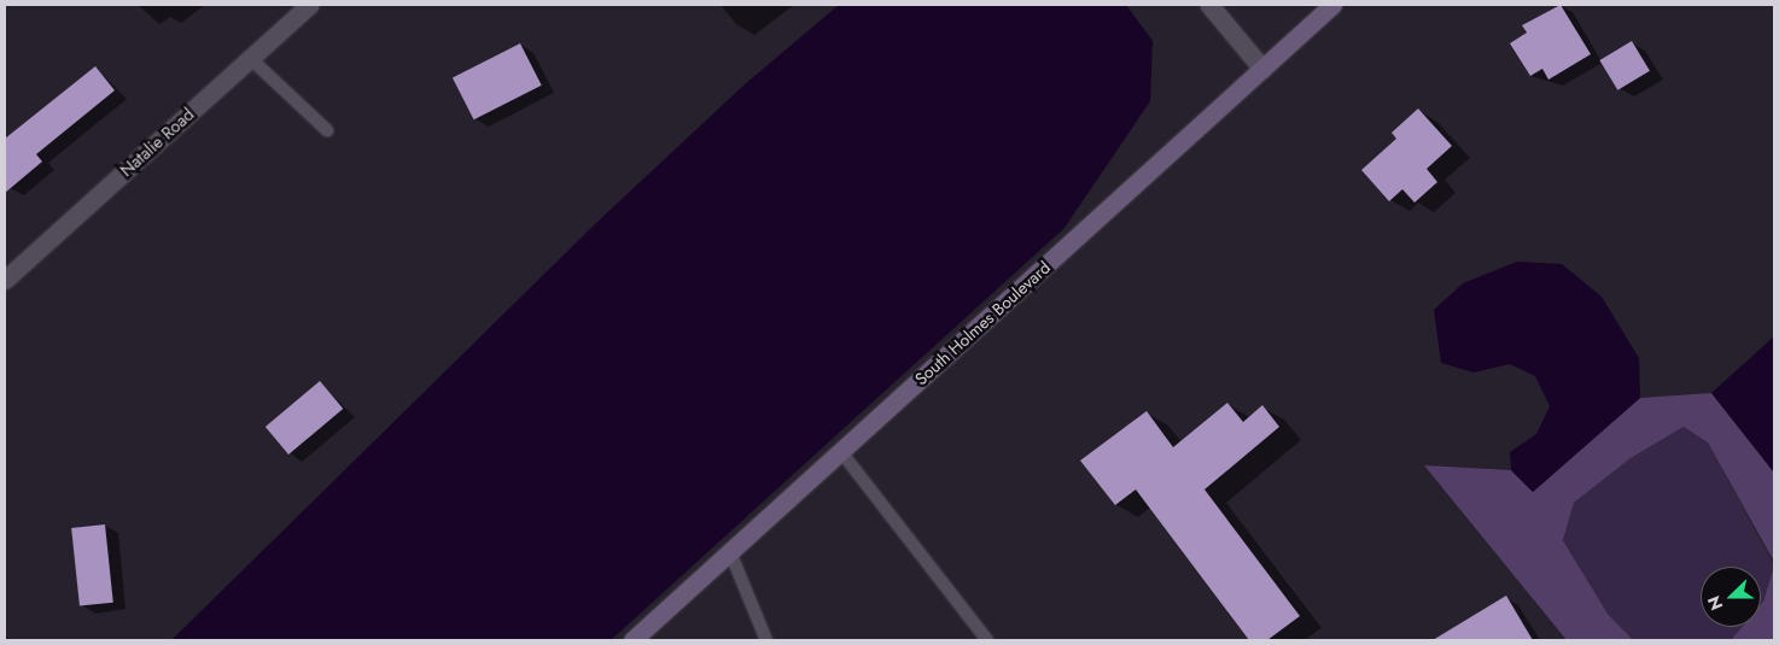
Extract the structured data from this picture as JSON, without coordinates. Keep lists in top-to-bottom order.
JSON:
{
  "streets": {
    "main road": ["South Holmes Boulevard"],
    "street": ["Natalie Road"]
  },
  "north": "left"
}
